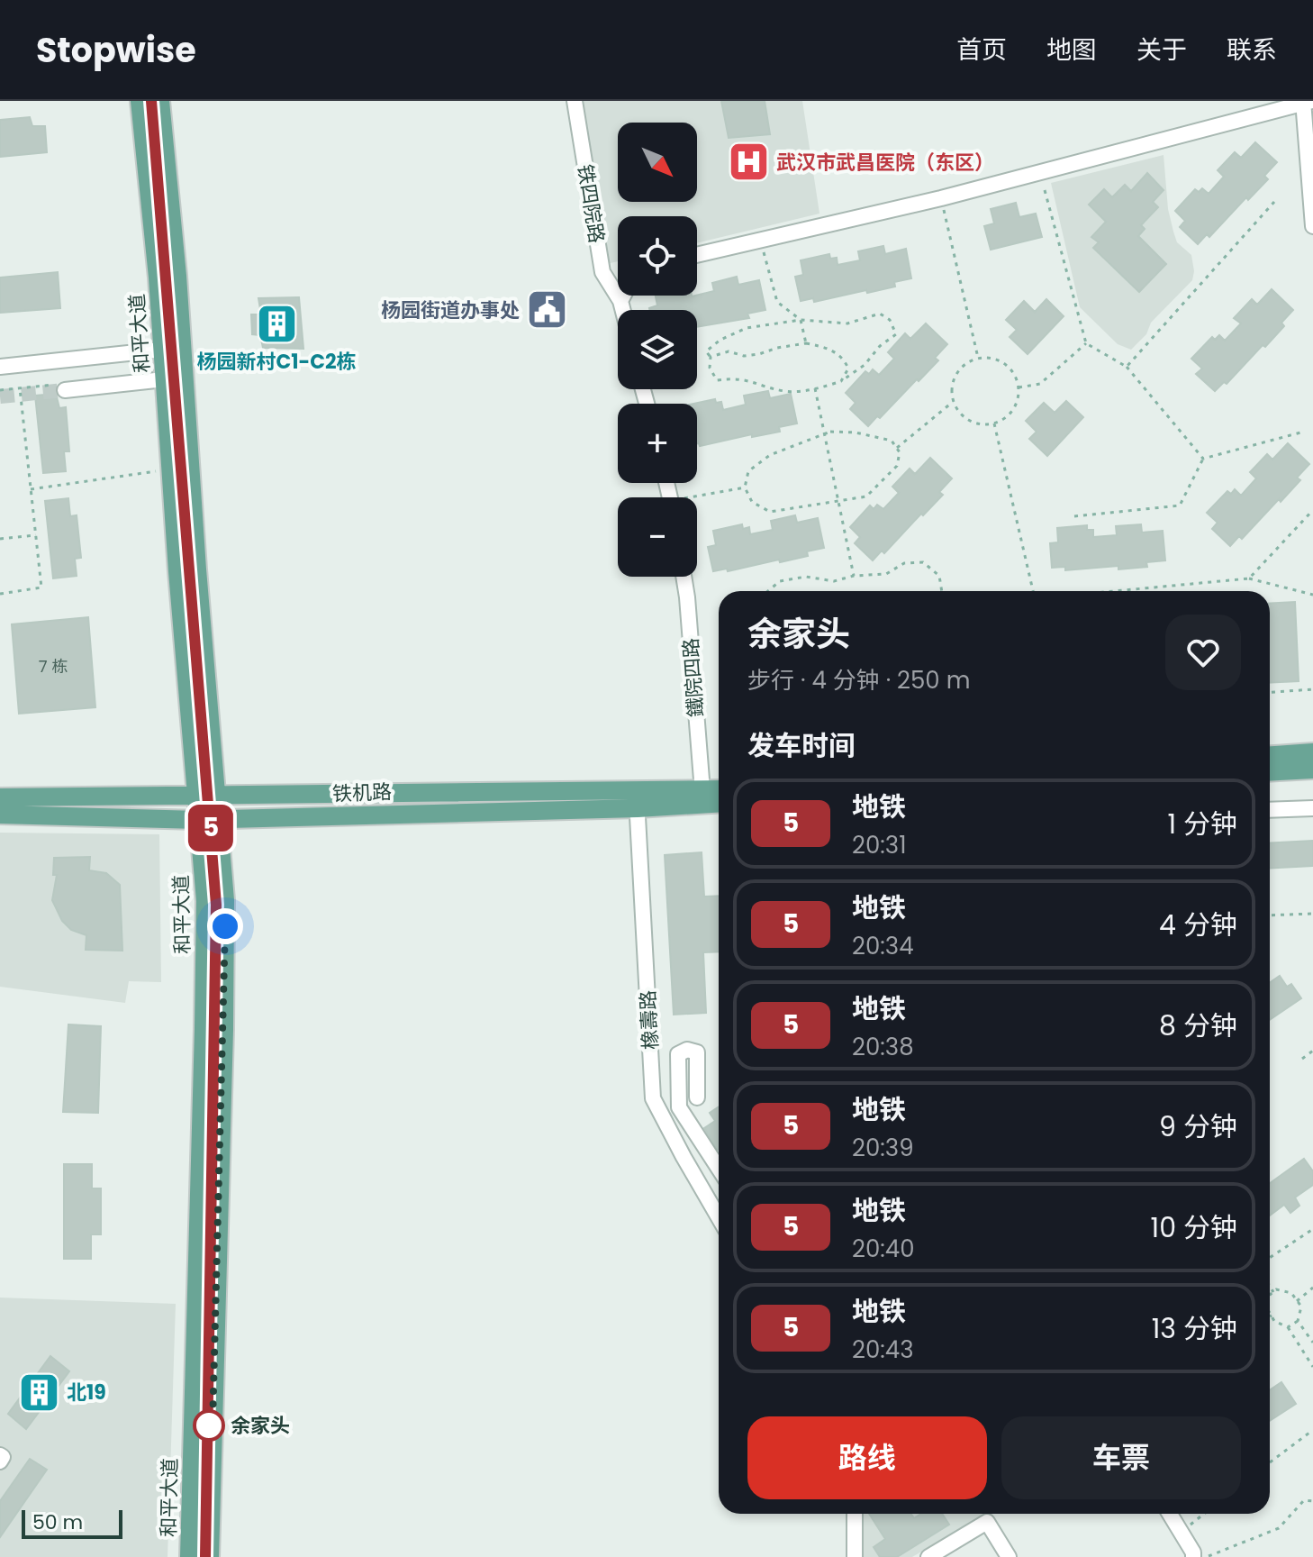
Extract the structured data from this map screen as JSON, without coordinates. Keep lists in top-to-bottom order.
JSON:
{
  "streets": {
    "main road": ["和平大道", "铁机路"],
    "street": ["铁四院路", "鐵院四路", "橡壽路"]
  },
  "crossings": [
    ["和平大道", "铁机路"],
    ["鐵院四路", "铁机路"],
    ["铁机路", "橡壽路"]
  ],
  "places": {
    "hospital": ["武汉市武昌医院（东区）"],
    "public building": ["杨园街道办事处"],
    "building": ["杨园新村C1-C2栋", "北19"],
    "other": ["余家头"]
  },
  "lines": ["metro line 5"],
  "house_numbers": ["7 栋"],
  "scale_bar": "50 m",
  "north": "bottom right",
  "page": {
    "header": "Stopwise",
    "nav": [
      "首页",
      "地图",
      "关于",
      "联系"
    ],
    "on_map": "5",
    "map_buttons": ["+", "−"],
    "heading": [
      ["余家头", "步行 · 4 分钟 · 250 m"],
      "发车时间"
    ],
    "list": [
      {
        "mark": "5",
        "name": "地铁",
        "note": "20:31",
        "value": "1 分钟"
      },
      {
        "mark": "5",
        "name": "地铁",
        "note": "20:34",
        "value": "4 分钟"
      },
      {
        "mark": "5",
        "name": "地铁",
        "note": "20:38",
        "value": "8 分钟"
      },
      {
        "mark": "5",
        "name": "地铁",
        "note": "20:39",
        "value": "9 分钟"
      },
      {
        "mark": "5",
        "name": "地铁",
        "note": "20:40",
        "value": "10 分钟"
      },
      {
        "mark": "5",
        "name": "地铁",
        "note": "20:43",
        "value": "13 分钟"
      }
    ],
    "buttons": ["路线", "车票"],
    "scale": "50 m"
  }
}
